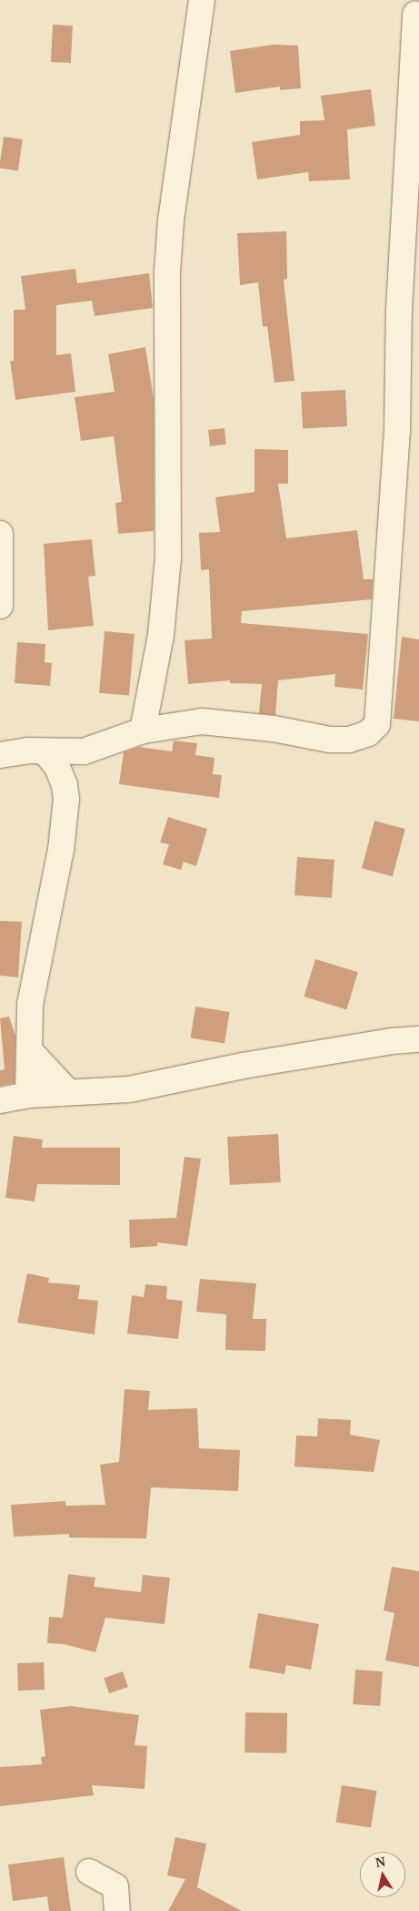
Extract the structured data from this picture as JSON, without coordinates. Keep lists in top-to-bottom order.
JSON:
{
  "north": "top"
}
